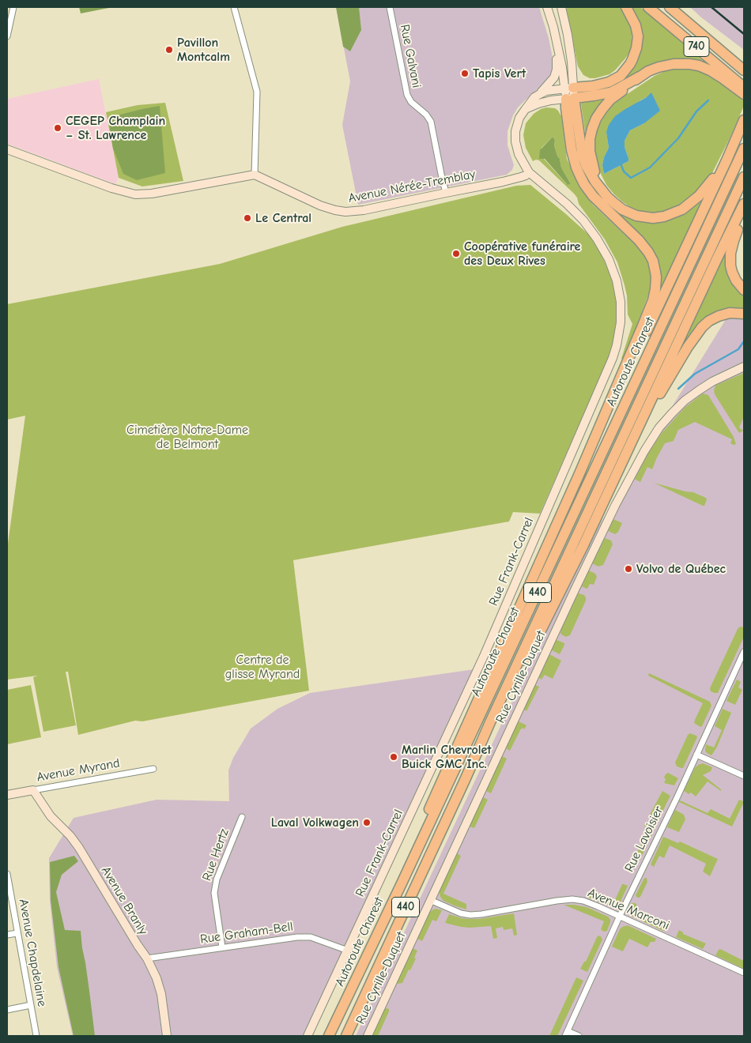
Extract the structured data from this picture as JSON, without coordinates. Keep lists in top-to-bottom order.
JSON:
{
  "streets": {
    "highway": ["740", "Autoroute Charest", "440"],
    "street": [
      "Rue Galvani",
      "Avenue Nérée-Tremblay",
      "Rue Frank-Carrel",
      "Rue Cyrille-Duquet",
      "Avenue Myrand",
      "Rue Lavoisier",
      "Rue Hertz",
      "Avenue Branly",
      "Avenue Marconi",
      "Rue Graham-Bell",
      "Avenue Chapdelaine"
    ]
  },
  "crossings": [
    ["Rue Galvani", "Avenue Nérée-Tremblay"],
    ["Avenue Nérée-Tremblay", "Rue Frank-Carrel"],
    ["Rue Frank-Carrel", "Rue Graham-Bell"],
    ["Rue Cyrille-Duquet", "Avenue Marconi"],
    ["Avenue Myrand", "Avenue Branly"],
    ["Rue Lavoisier", "Avenue Marconi"],
    ["Rue Hertz", "Rue Graham-Bell"],
    ["Avenue Branly", "Rue Graham-Bell"]
  ],
  "parks": ["Cimetière Notre-Dame de Belmont", "Centre de glisse Myrand"],
  "places": [
    "Pavillon Montcalm",
    "Tapis Vert",
    "CEGEP Champlain – St. Lawrence",
    "Le Central",
    "Coopérative funéraire des Deux Rives",
    "Volvo de Québec",
    "Marlin Chevrolet Buick GMC Inc.",
    "Laval Volkwagen"
  ]
}
